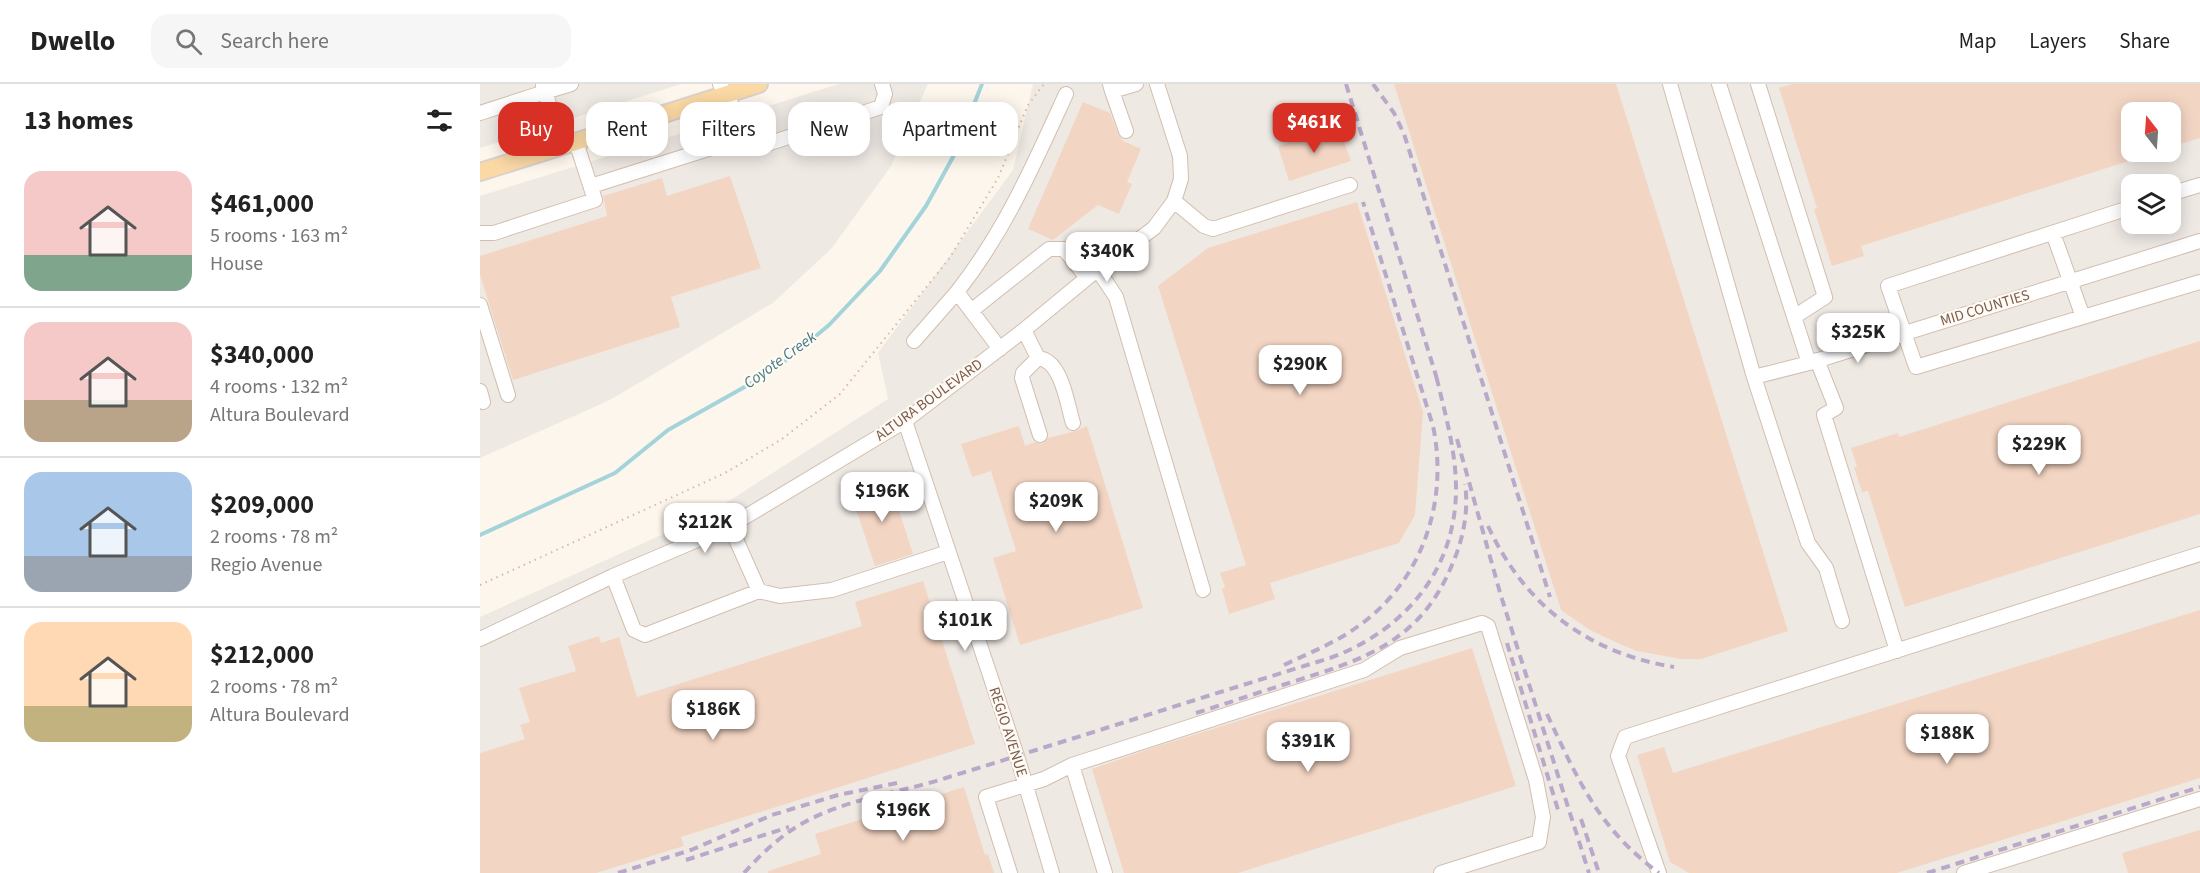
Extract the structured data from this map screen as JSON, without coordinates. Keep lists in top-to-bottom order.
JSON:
{
  "streets": {
    "street": ["MID COUNTIES", "ALTURA BOULEVARD", "REGIO AVENUE"]
  },
  "crossings": [
    ["ALTURA BOULEVARD", "REGIO AVENUE"]
  ],
  "water": ["Coyote Creek"],
  "north": "top",
  "page": {
    "header": "Dwello",
    "search": "Search here",
    "nav": ["Map", "Layers", "Share"],
    "heading": "13 homes",
    "chip": [
      "Buy",
      "Rent",
      "Filters",
      "New",
      "Apartment"
    ],
    "price": [
      "$461K",
      "$340K",
      "$325K",
      "$290K",
      "$229K",
      "$196K",
      "$209K",
      "$212K",
      "$101K",
      "$186K",
      "$188K",
      "$391K",
      "$196K"
    ],
    "list": [
      {
        "name": "$461,000",
        "note": "5 rooms · 163 m² · House"
      },
      {
        "name": "$340,000",
        "note": "4 rooms · 132 m² · Altura Boulevard"
      },
      {
        "name": "$209,000",
        "note": "2 rooms · 78 m² · Regio Avenue"
      },
      {
        "name": "$212,000",
        "note": "2 rooms · 78 m² · Altura Boulevard"
      }
    ]
  }
}
